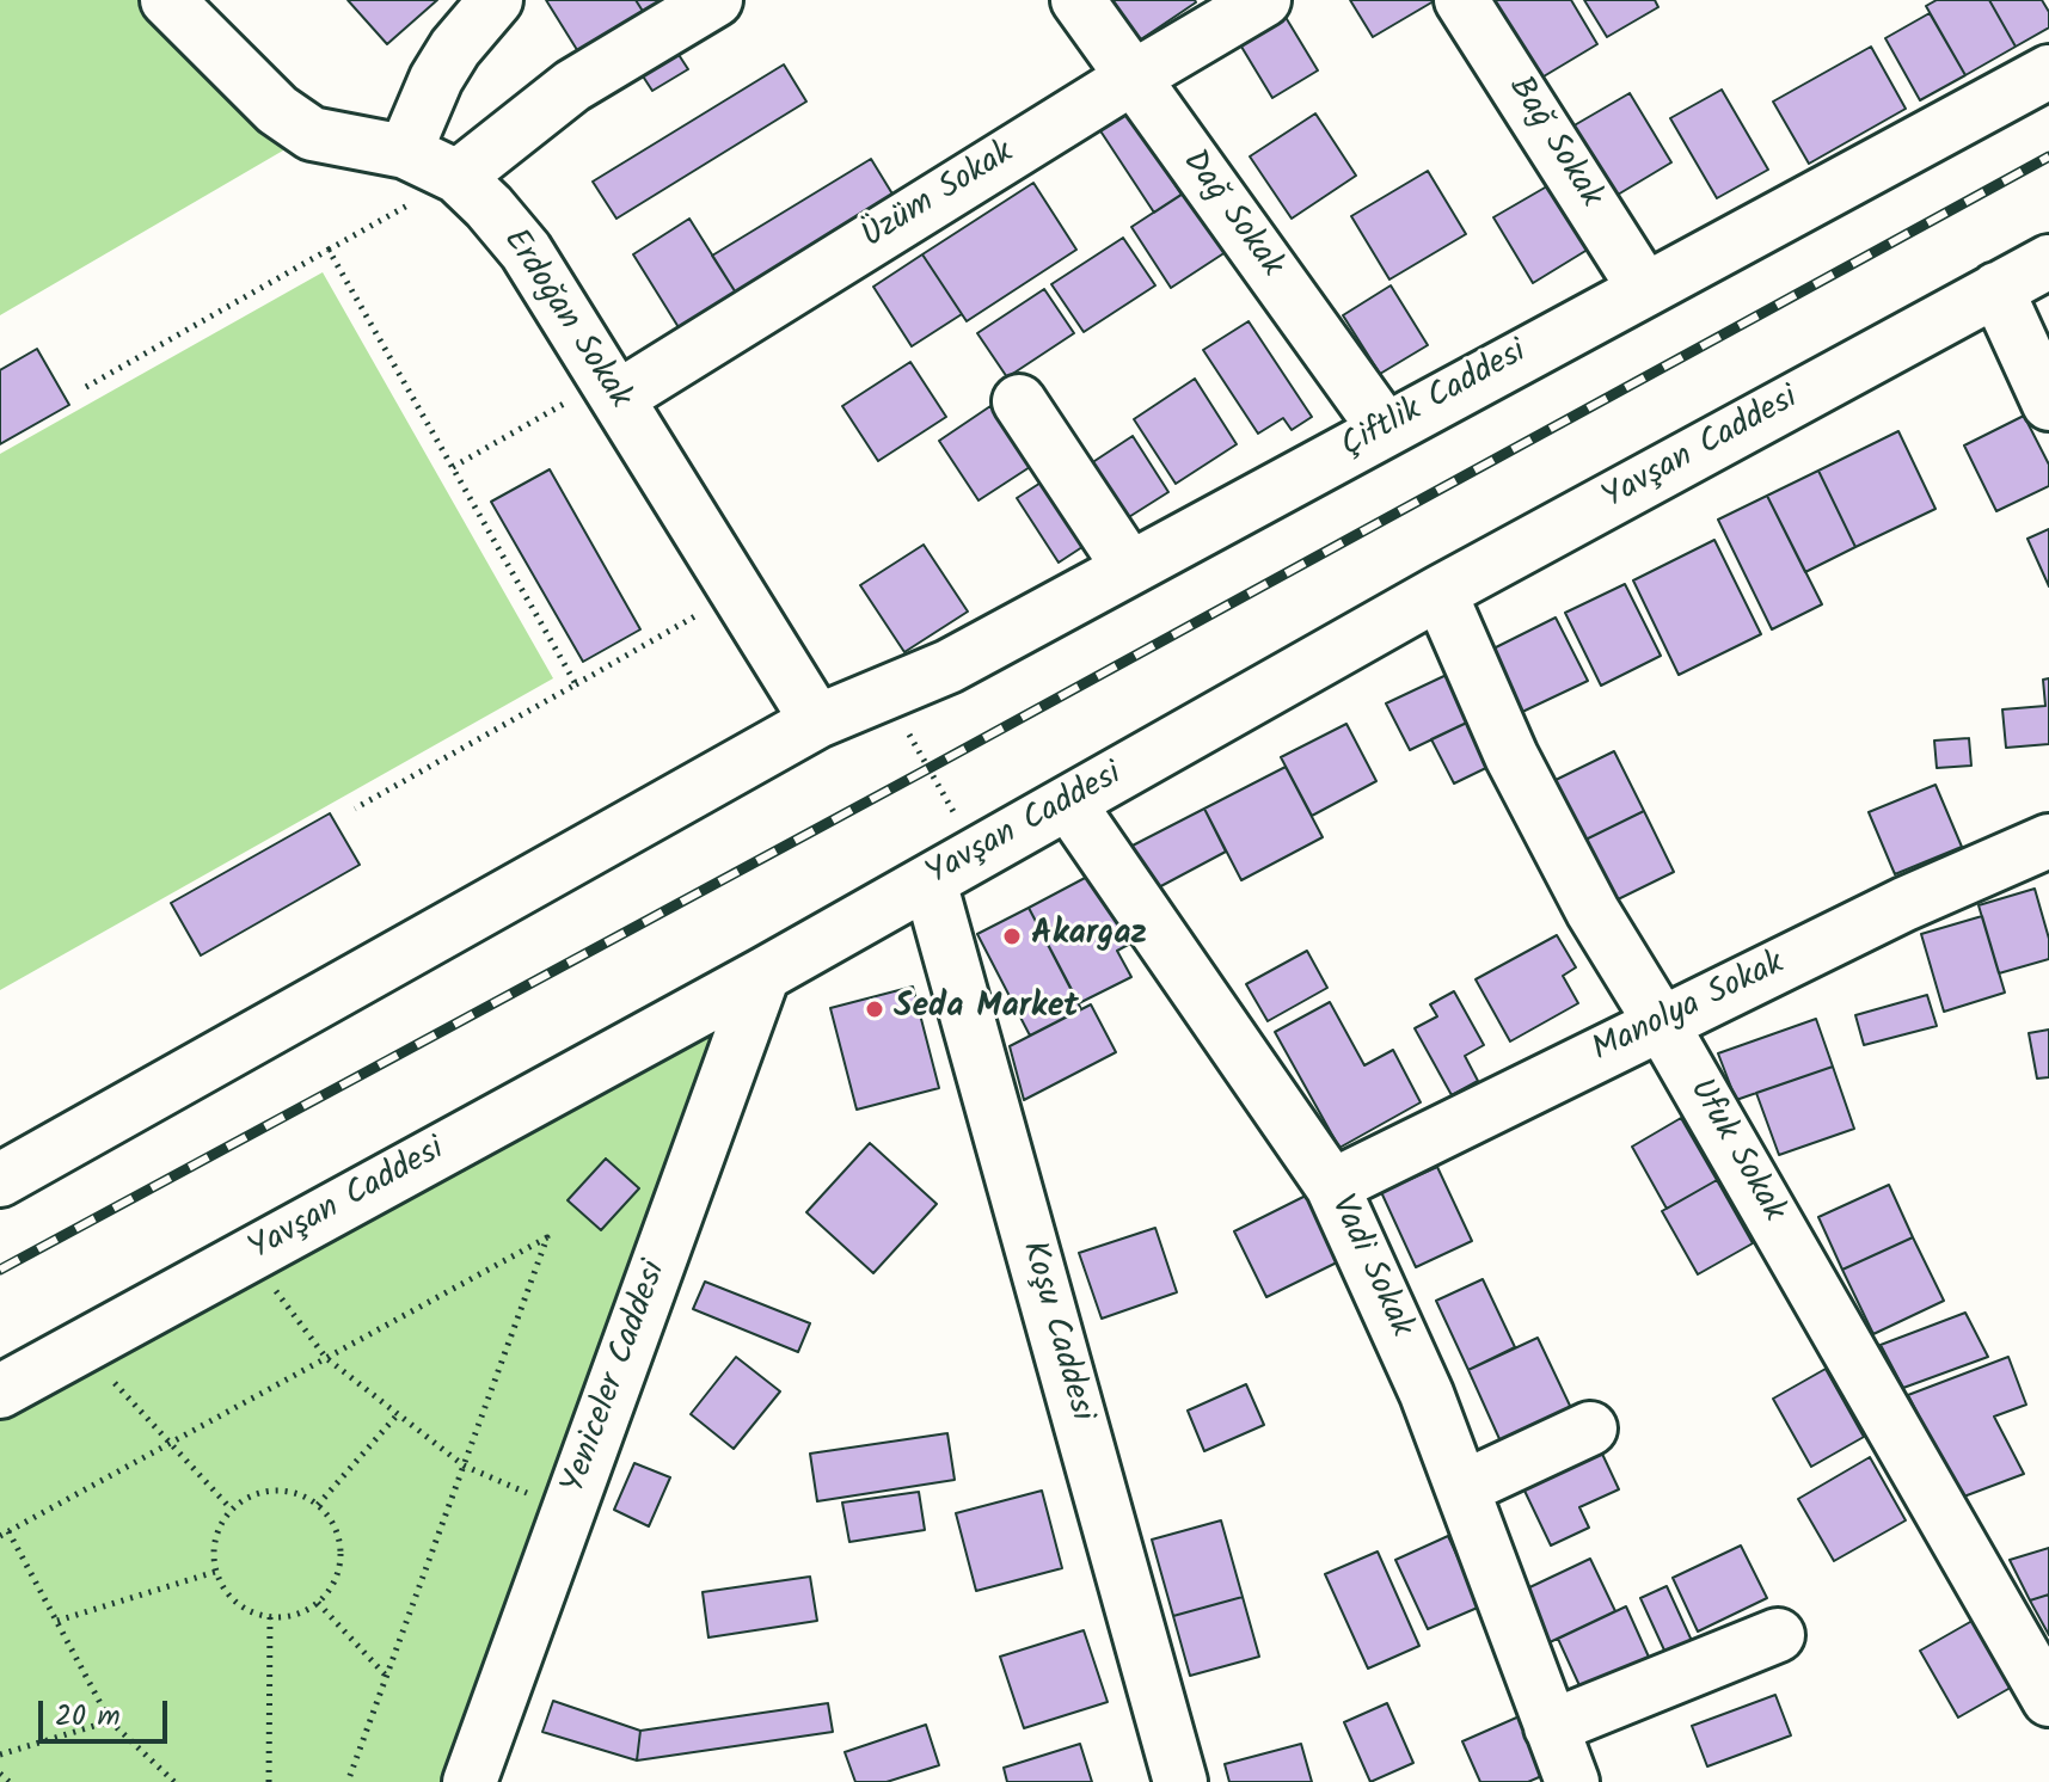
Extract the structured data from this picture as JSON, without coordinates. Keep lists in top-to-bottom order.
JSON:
{
  "streets": {
    "street": [
      "Bağ Sokak",
      "Üzüm Sokak",
      "Dağ Sokak",
      "Erdoğan Sokak",
      "Çiftlik Caddesi",
      "Yavşan Caddesi",
      "Manolya Sokak",
      "Ufuk Sokak",
      "Vadi Sokak",
      "Koşu Caddesi",
      "Yeniceler Caddesi"
    ]
  },
  "crossings": [
    ["Bağ Sokak", "Çiftlik Caddesi"],
    ["Üzüm Sokak", "Dağ Sokak"],
    ["Üzüm Sokak", "Erdoğan Sokak"],
    ["Dağ Sokak", "Çiftlik Caddesi"],
    ["Erdoğan Sokak", "Çiftlik Caddesi"],
    ["Yavşan Caddesi", "Ufuk Sokak"],
    ["Yavşan Caddesi", "Vadi Sokak"],
    ["Yavşan Caddesi", "Koşu Caddesi"],
    ["Yavşan Caddesi", "Yeniceler Caddesi"],
    ["Manolya Sokak", "Ufuk Sokak"],
    ["Manolya Sokak", "Vadi Sokak"]
  ],
  "places": ["Akargaz", "Seda Market"],
  "scale_bar": "20 m"
}
